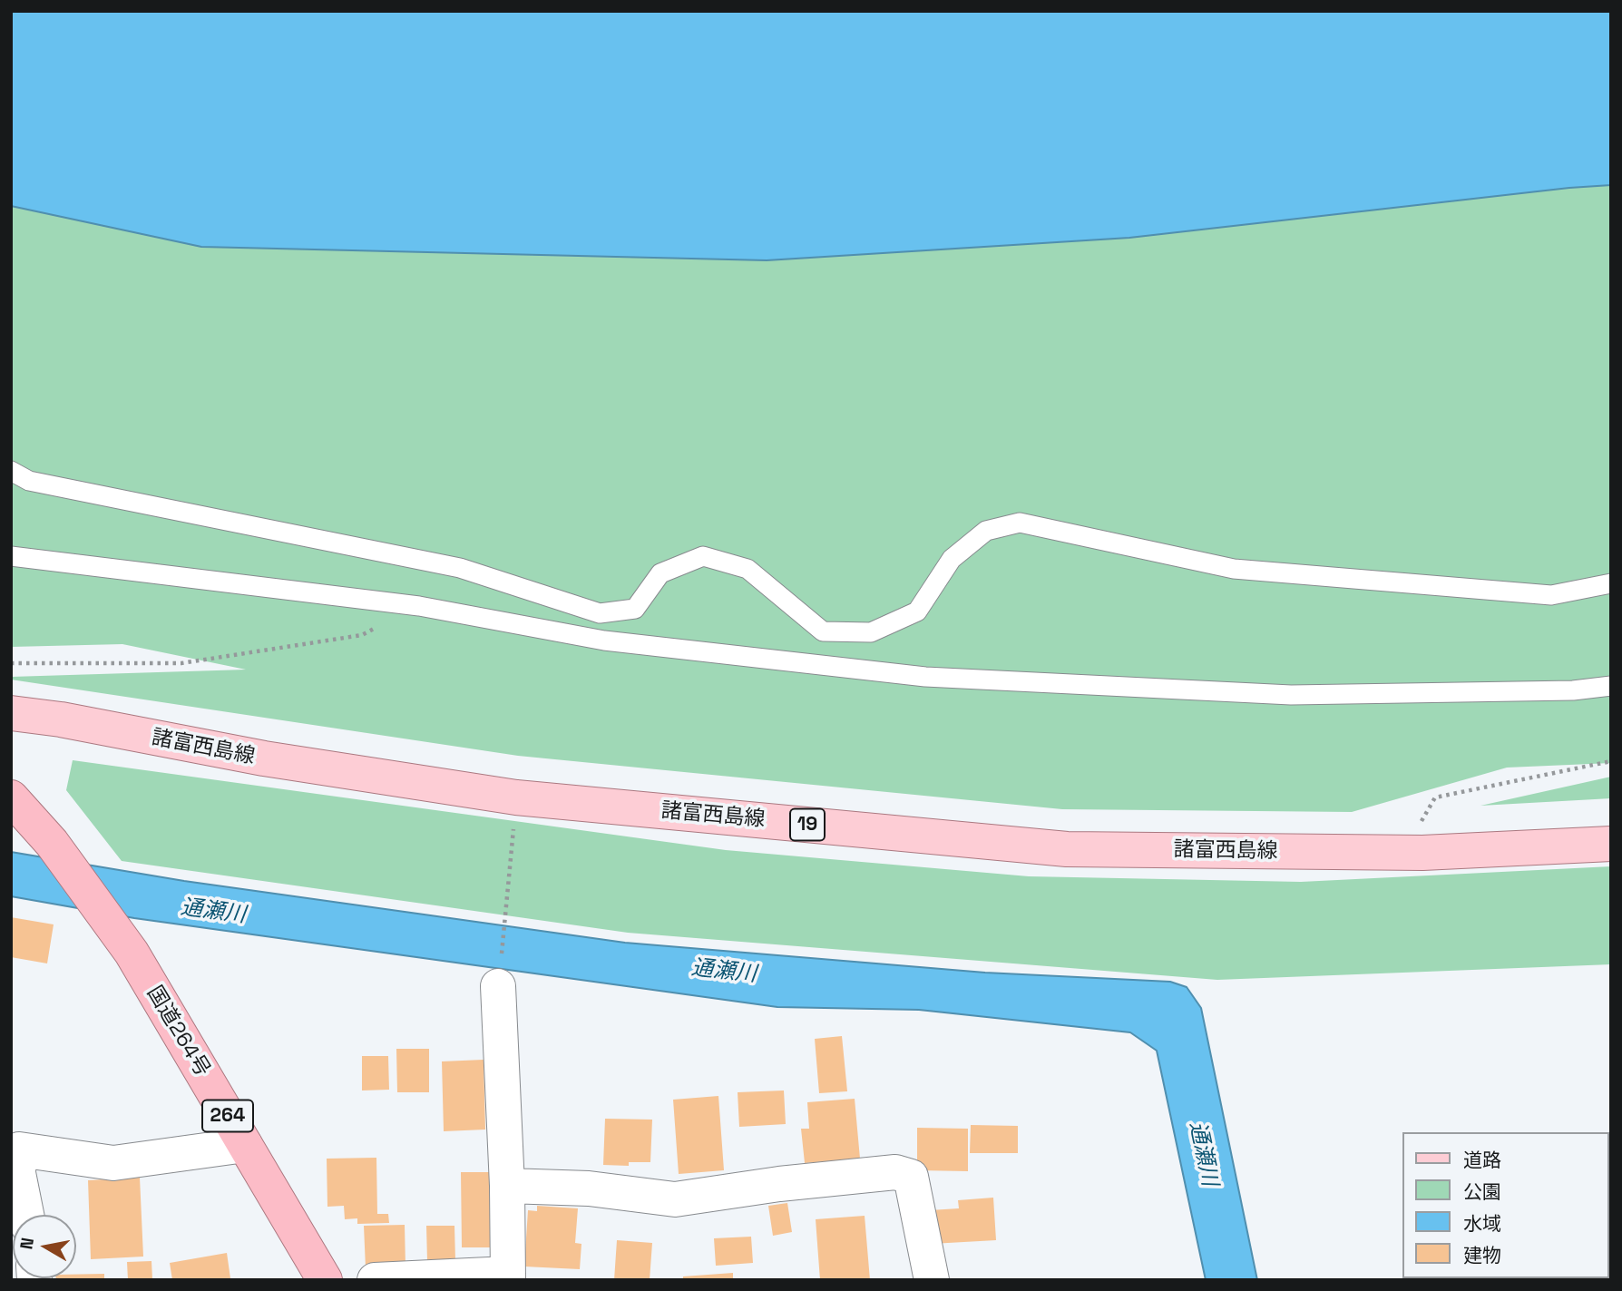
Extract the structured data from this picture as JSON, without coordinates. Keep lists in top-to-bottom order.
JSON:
{
  "streets": {
    "highway": ["国道264号", "264"],
    "main road": ["諸富西島線", "19"]
  },
  "water": ["通瀬川"],
  "legend": [
    "道路",
    "公園",
    "水域",
    "建物"
  ],
  "north": "left"
}
